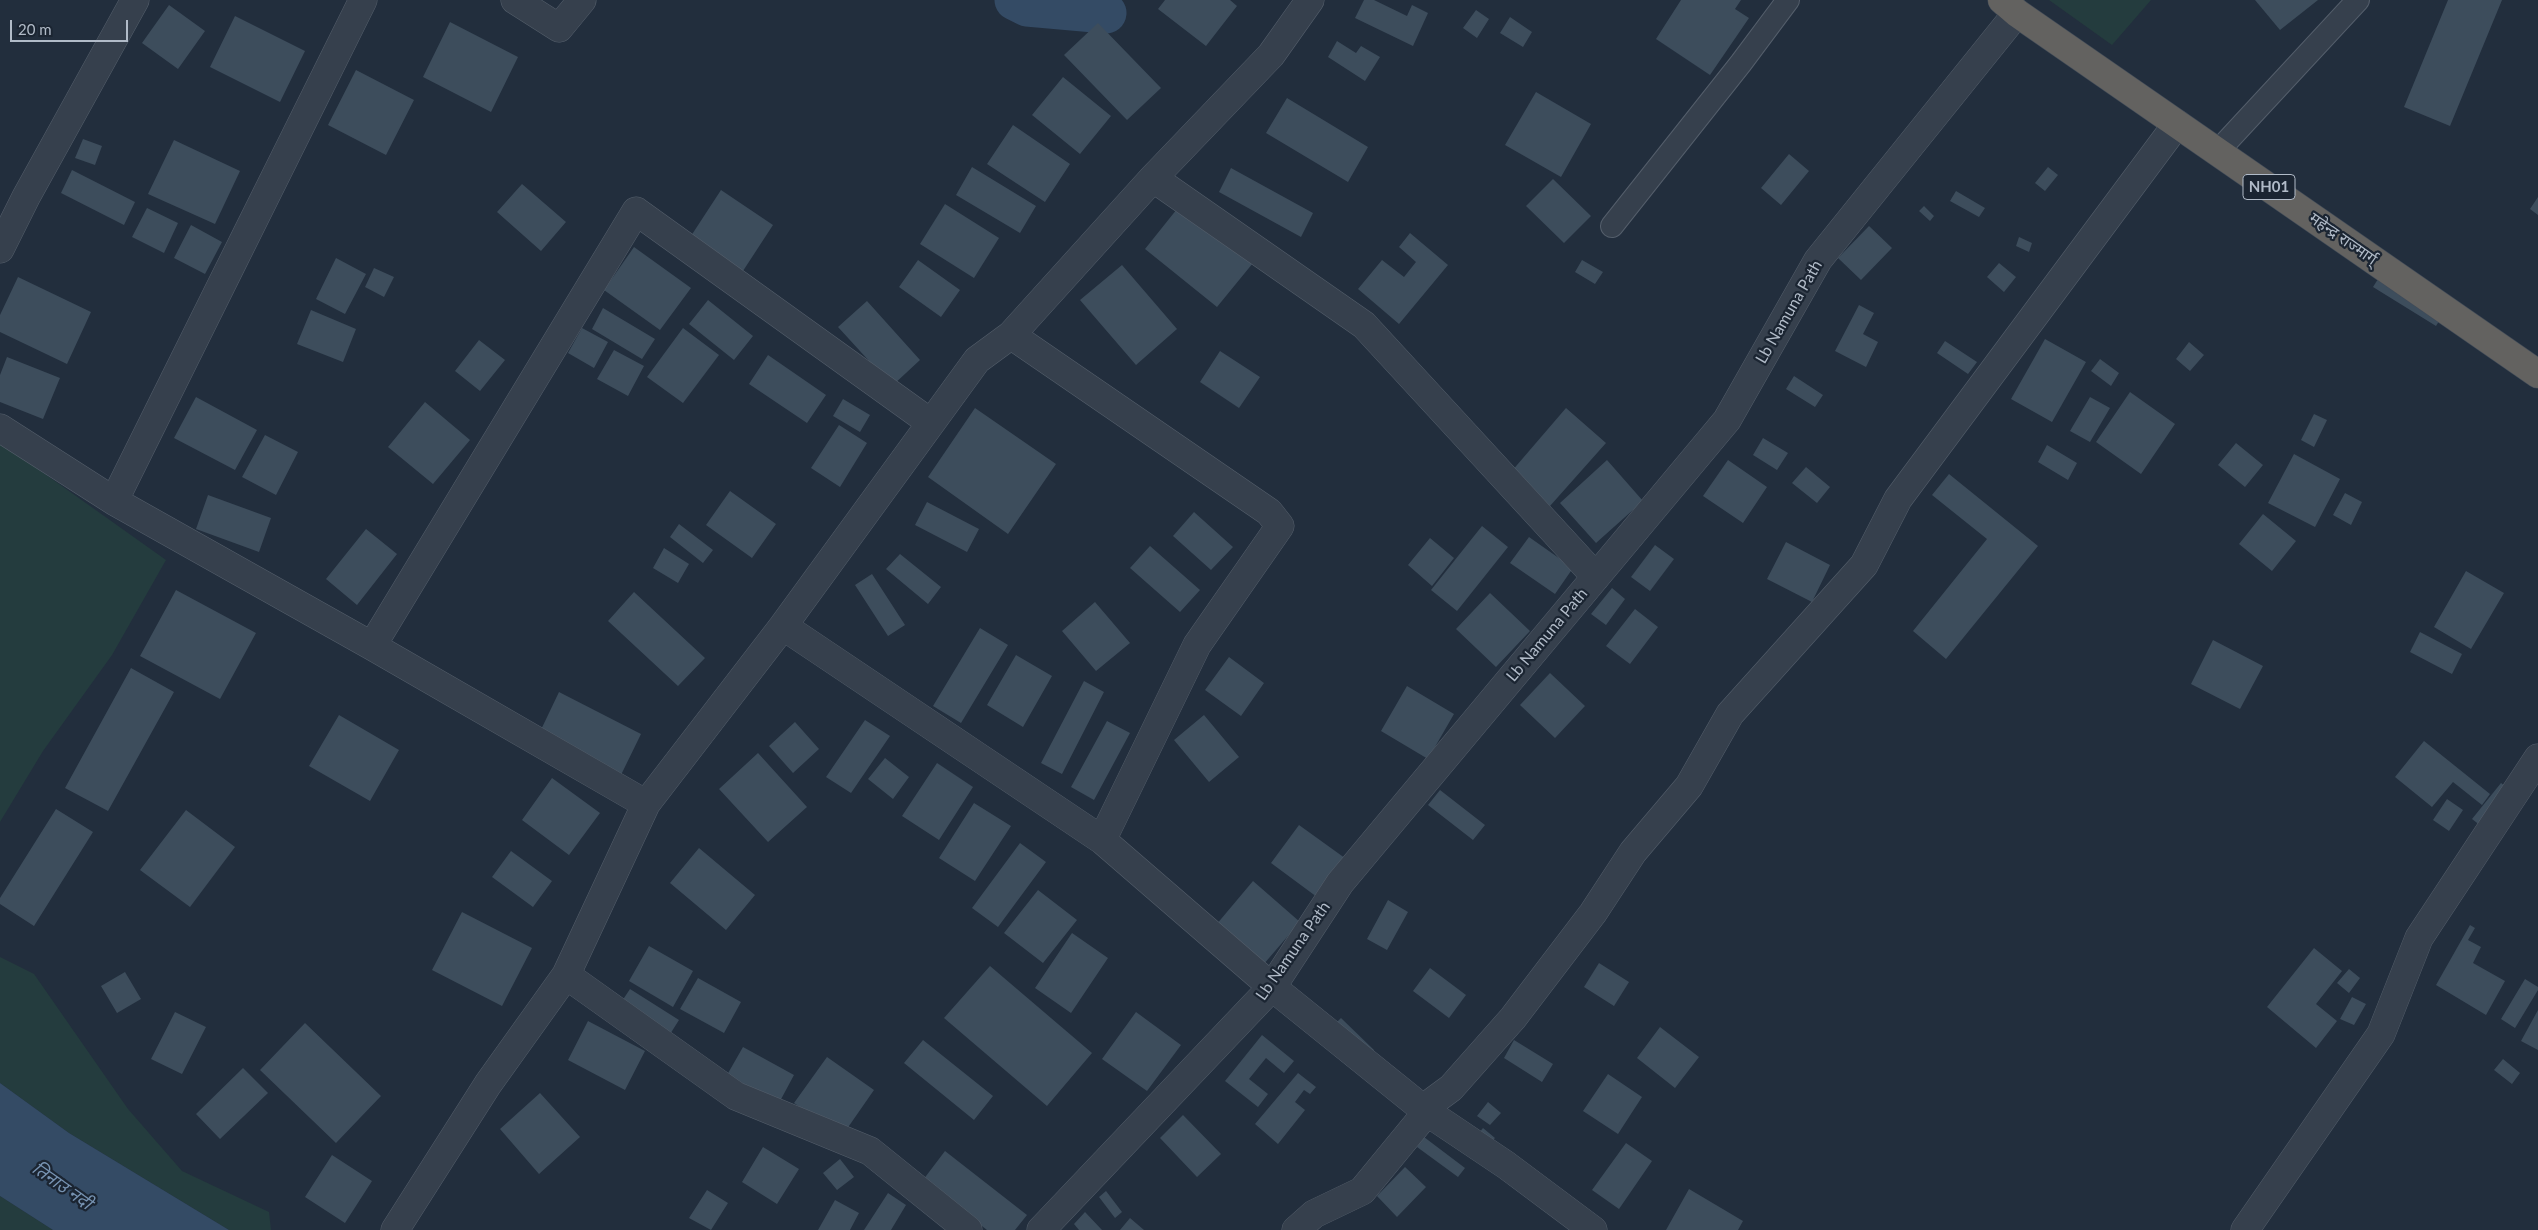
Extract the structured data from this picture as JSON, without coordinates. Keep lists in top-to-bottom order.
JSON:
{
  "streets": {
    "highway": ["NH01", "महेन्द्र राज्मार्ग्"],
    "street": ["Lb Namuna Path"]
  },
  "crossings": [
    ["महेन्द्र राज्मार्ग्", "Lb Namuna Path"]
  ],
  "water": ["तिनाउ नदी"],
  "scale_bar": "20 m"
}
